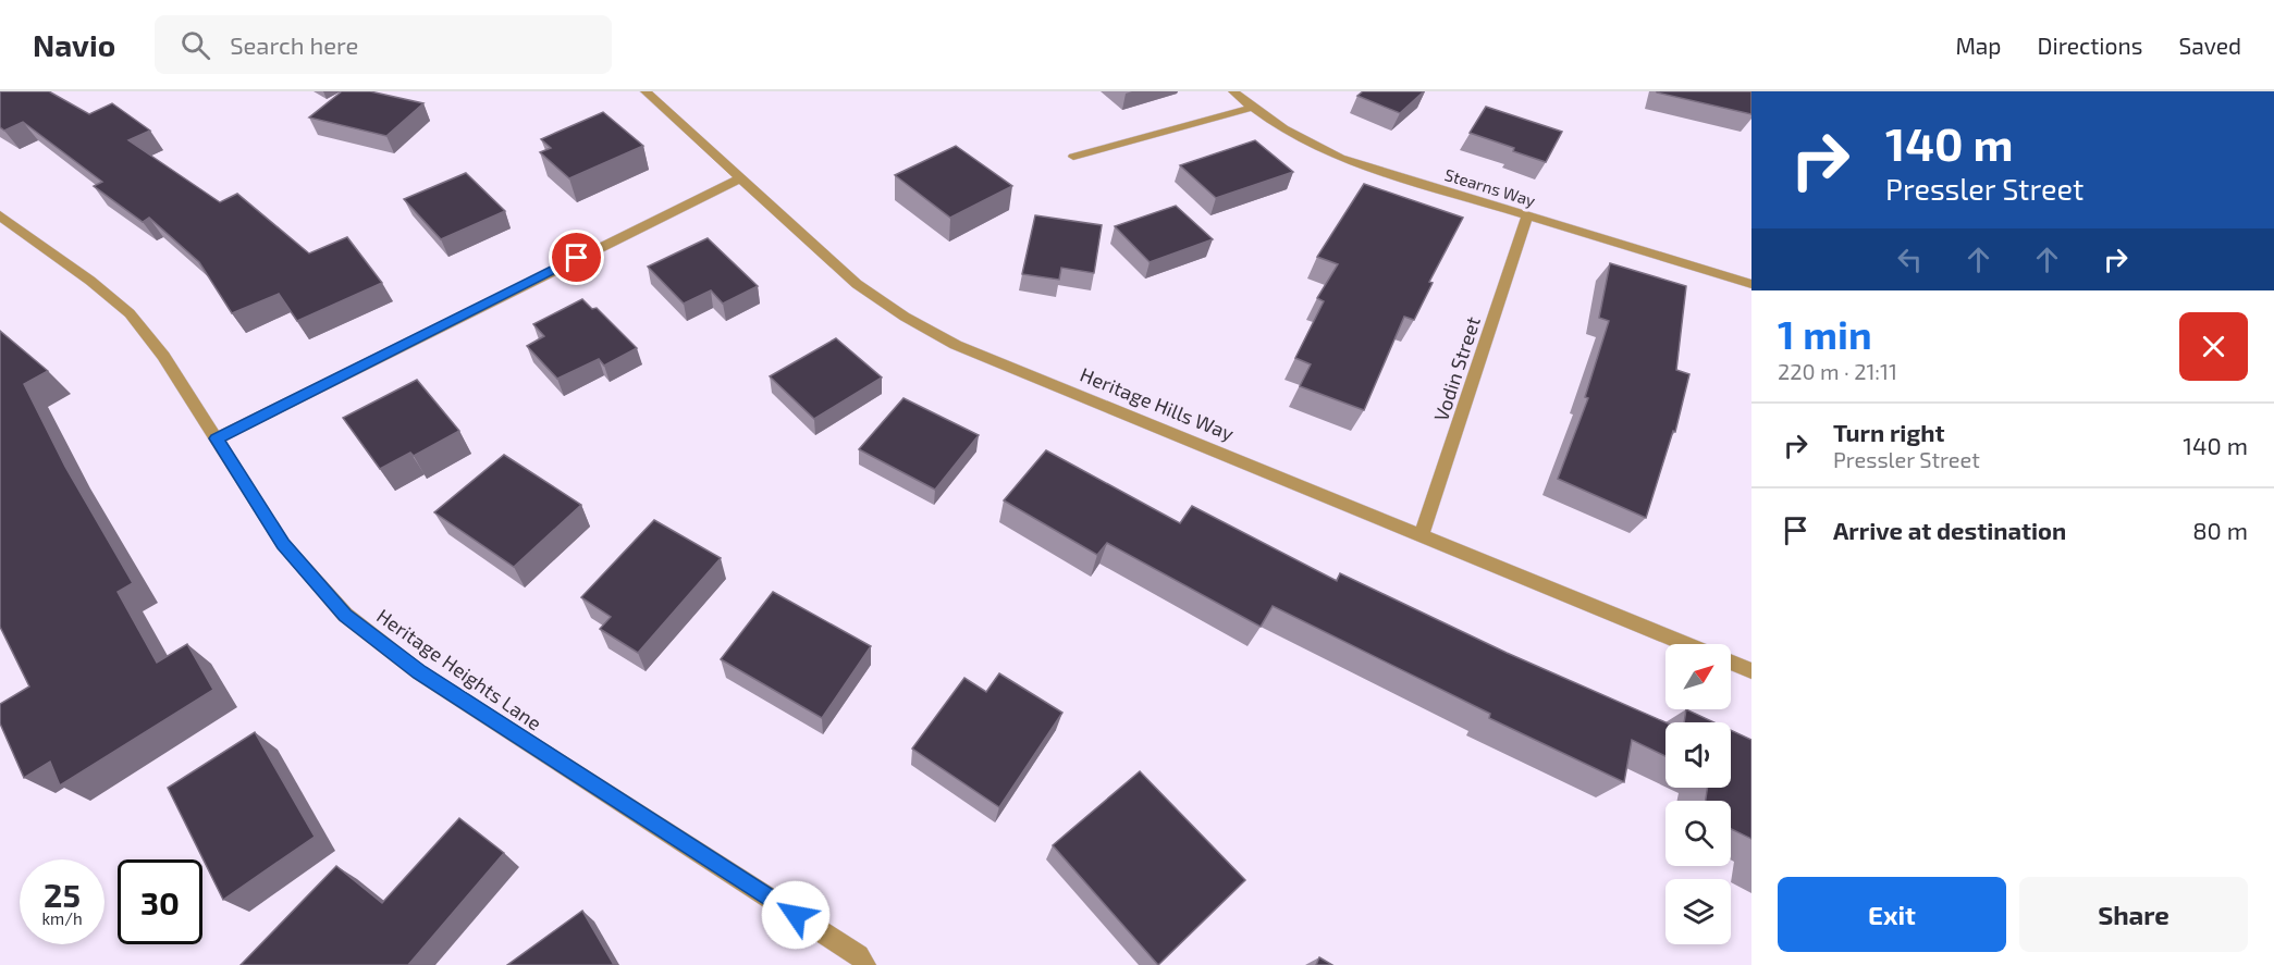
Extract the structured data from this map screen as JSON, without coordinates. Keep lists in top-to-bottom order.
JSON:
{
  "streets": {
    "street": [
      "Stearns Way",
      "Vodin Street",
      "Heritage Hills Way",
      "Heritage Heights Lane"
    ]
  },
  "crossings": [
    ["Stearns Way", "Vodin Street"],
    ["Vodin Street", "Heritage Hills Way"]
  ],
  "north": "top right",
  "page": {
    "header": "Navio",
    "search": "Search here",
    "nav": ["Map", "Directions", "Saved"],
    "turn": ["140 m", "Pressler Street"],
    "heading": ["1 min", "220 m · 21:11"],
    "list": [
      {
        "name": "Turn right",
        "note": "Pressler Street",
        "value": "140 m"
      },
      {
        "name": "Arrive at destination",
        "value": "80 m"
      }
    ],
    "speed": "25 km/h",
    "limit": "30",
    "buttons": ["Exit", "Share"]
  }
}
